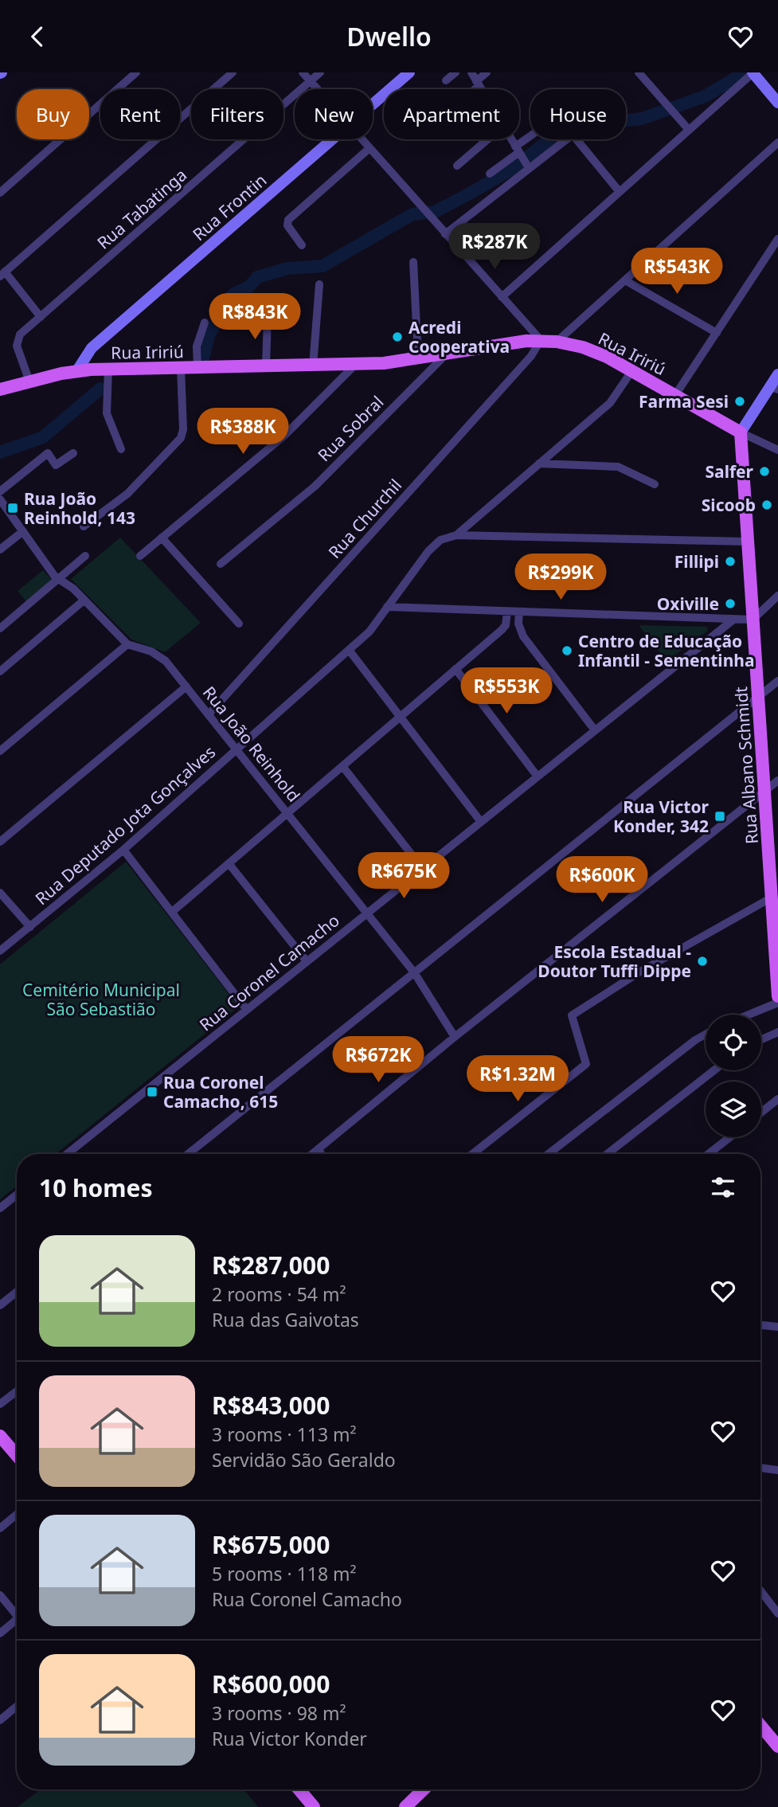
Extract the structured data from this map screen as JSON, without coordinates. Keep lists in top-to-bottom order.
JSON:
{
  "streets": {
    "main road": ["Rua Iririú", "Rua Albano Schmidt"],
    "street": [
      "Rua Frontin",
      "Rua Tabatinga",
      "Rua Sobral",
      "Rua Churchil",
      "Rua João Reinhold",
      "Rua Deputado Jota Gonçalves",
      "Rua Coronel Camacho"
    ]
  },
  "crossings": [
    ["Rua Frontin", "Rua Iririú"],
    ["Rua Tabatinga", "Rua Iririú"],
    ["Rua Iririú", "Rua Sobral"],
    ["Rua Iririú", "Rua Churchil"],
    ["Rua Iririú", "Rua Albano Schmidt"],
    ["Rua Iririú", "Rua Deputado Jota Gonçalves"],
    ["Rua Churchil", "Rua João Reinhold"],
    ["Rua João Reinhold", "Rua Deputado Jota Gonçalves"],
    ["Rua João Reinhold", "Rua Coronel Camacho"]
  ],
  "parks": ["Cemitério Municipal São Sebastião"],
  "places": {
    "other": [
      "Acredi Cooperativa",
      "Farma Sesi",
      "Salfer",
      "Sicoob",
      "Fillipi",
      "Oxiville",
      "Centro de Educação Infantil - Sementinha",
      "Escola Estadual - Doutor Tuffi Dippe"
    ],
    "transit": ["Rua João Reinhold, 143", "Rua Victor Konder, 342", "Rua Coronel Camacho, 615"]
  },
  "page": {
    "header": "Dwello",
    "chip": [
      "Buy",
      "Rent",
      "Filters",
      "New",
      "Apartment",
      "House"
    ],
    "price": [
      "R$287K",
      "R$543K",
      "R$843K",
      "R$388K",
      "R$299K",
      "R$553K",
      "R$675K",
      "R$600K",
      "R$672K",
      "R$1.32M"
    ],
    "heading": "10 homes",
    "list": [
      {
        "name": "R$287,000",
        "note": "2 rooms · 54 m² · Rua das Gaivotas"
      },
      {
        "name": "R$843,000",
        "note": "3 rooms · 113 m² · Servidão São Geraldo"
      },
      {
        "name": "R$675,000",
        "note": "5 rooms · 118 m² · Rua Coronel Camacho"
      },
      {
        "name": "R$600,000",
        "note": "3 rooms · 98 m² · Rua Victor Konder"
      }
    ]
  }
}
